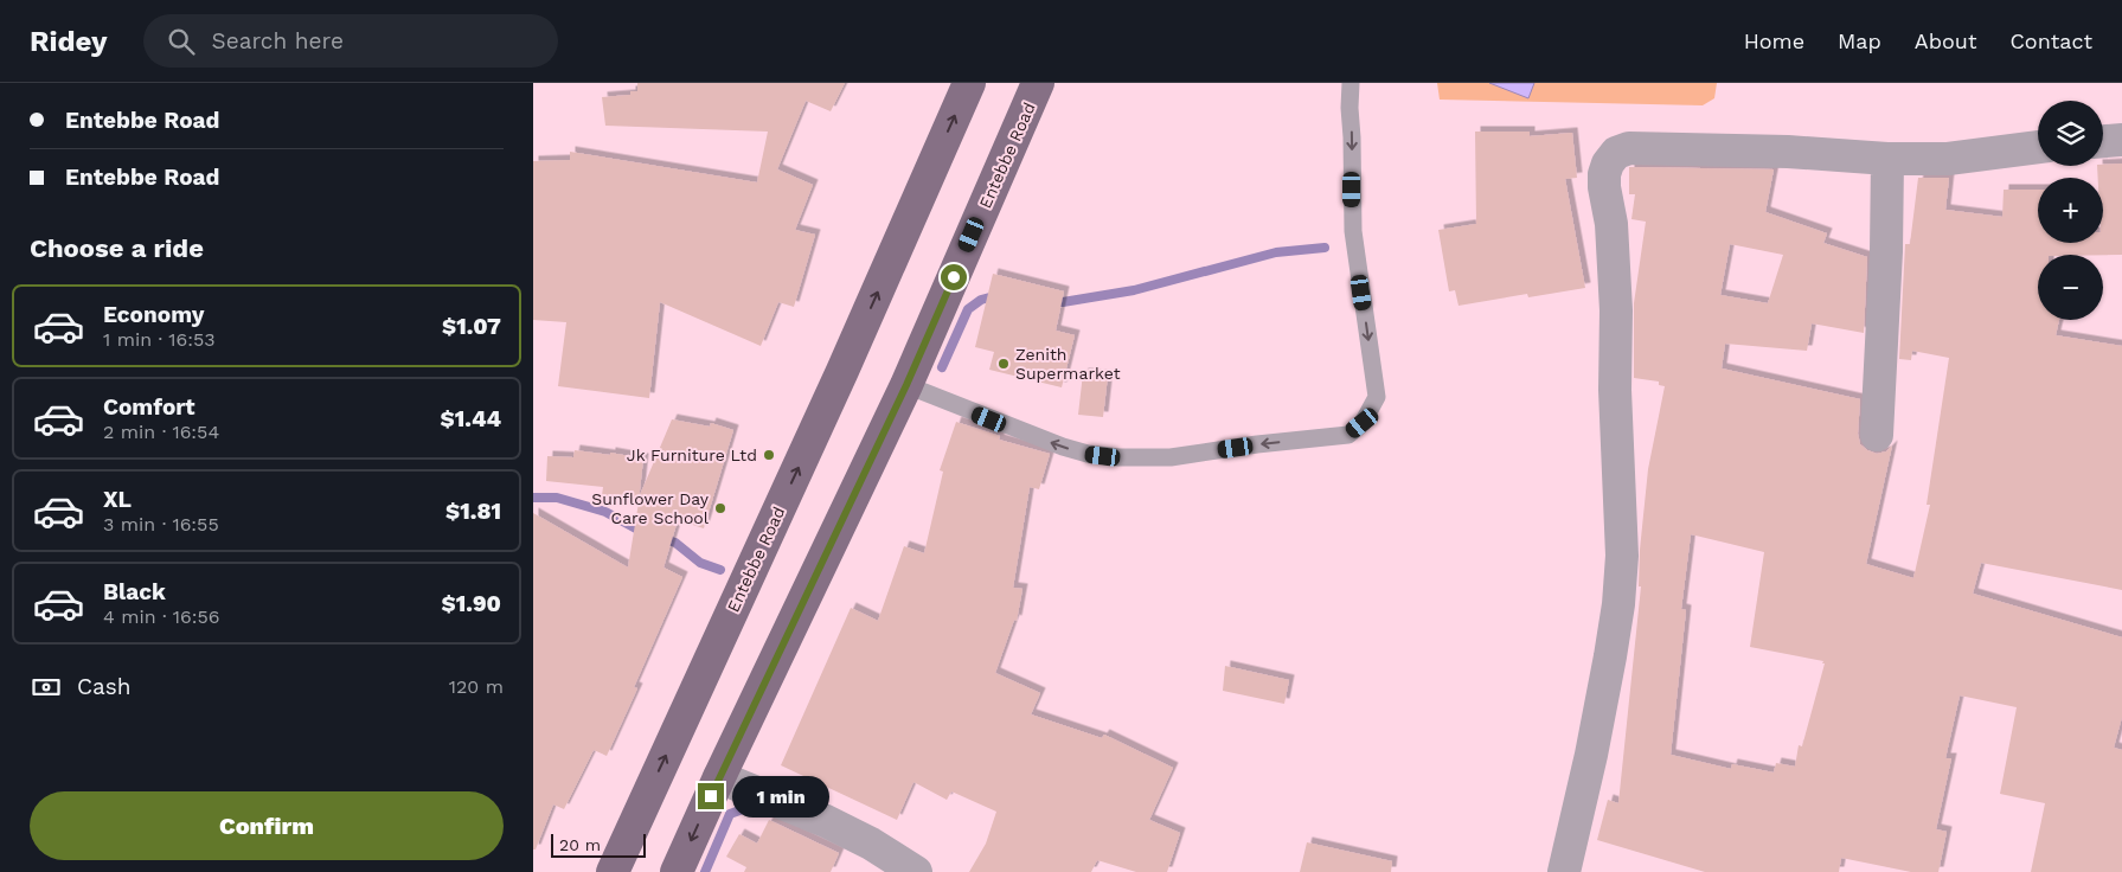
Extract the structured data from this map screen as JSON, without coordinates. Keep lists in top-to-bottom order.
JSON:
{
  "streets": {
    "main road": ["Entebbe Road"]
  },
  "places": ["Zenith Supermarket", "Jk Furniture Ltd", "Sunflower Day Care School"],
  "scale_bar": "20 m",
  "page": {
    "header": "Ridey",
    "search": "Search here",
    "nav": [
      "Home",
      "Map",
      "About",
      "Contact"
    ],
    "banner": ["Entebbe Road", "Entebbe Road"],
    "map_buttons": ["+", "−"],
    "heading": "Choose a ride",
    "list": [
      {
        "name": "Economy",
        "note": "1 min · 16:53",
        "value": "$1.07"
      },
      {
        "name": "Comfort",
        "note": "2 min · 16:54",
        "value": "$1.44"
      },
      {
        "name": "XL",
        "note": "3 min · 16:55",
        "value": "$1.81"
      },
      {
        "name": "Black",
        "note": "4 min · 16:56",
        "value": "$1.90"
      }
    ],
    "pay": ["Cash", "120 m"],
    "bubble": "1 min",
    "buttons": "Confirm",
    "scale": "20 m"
  }
}
